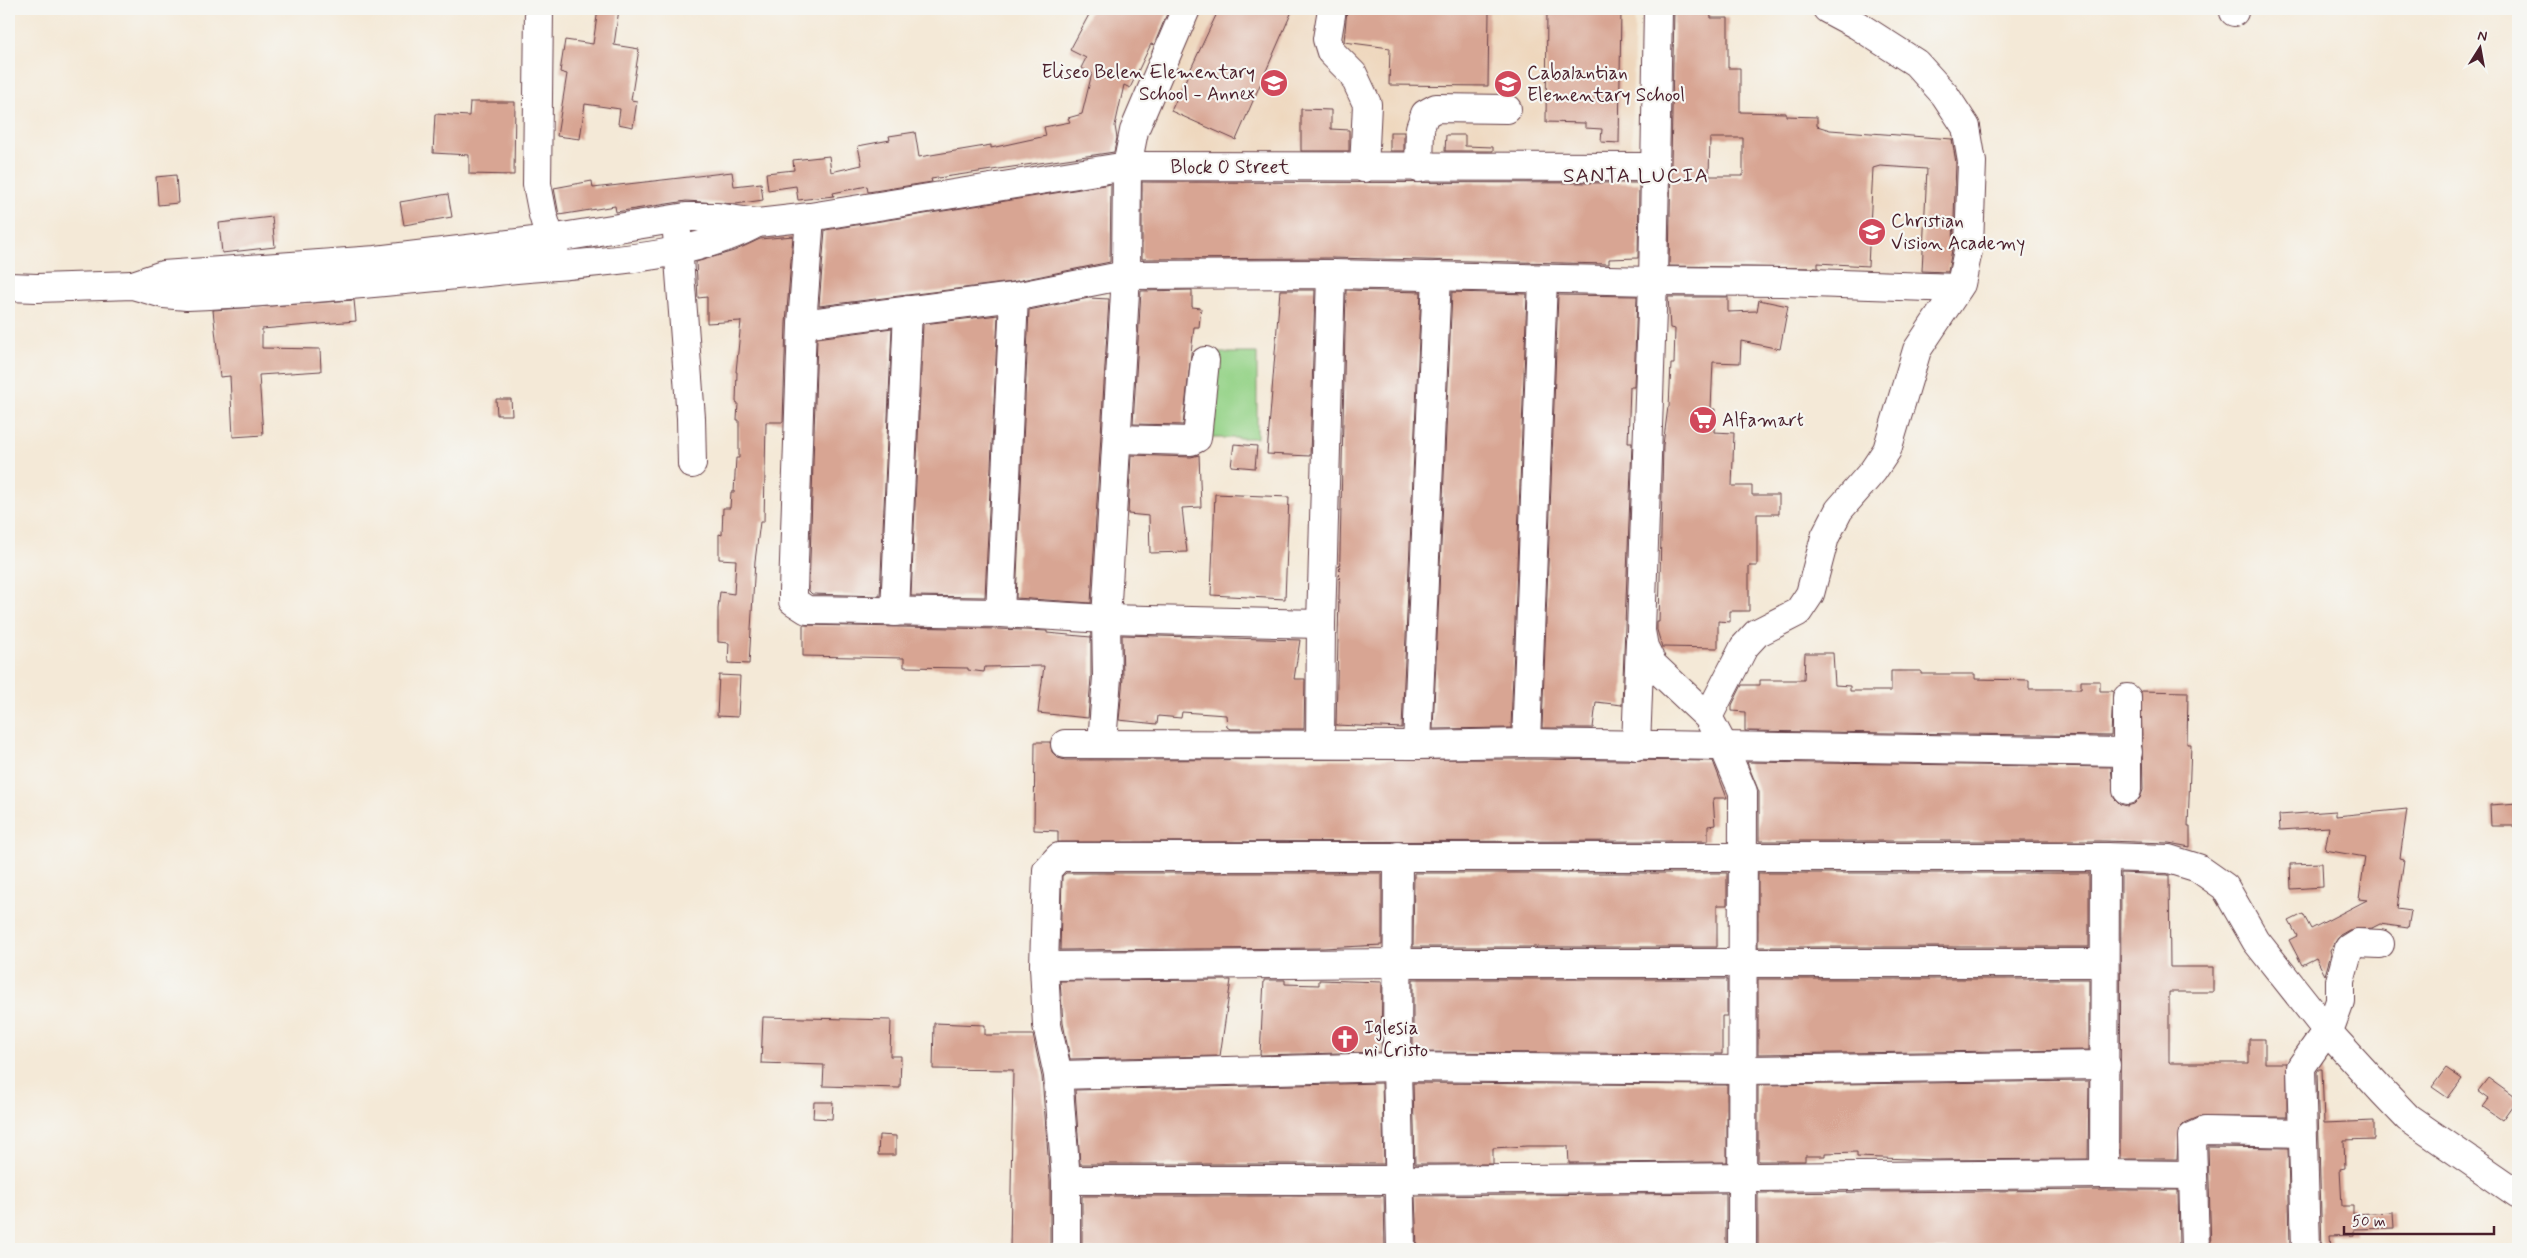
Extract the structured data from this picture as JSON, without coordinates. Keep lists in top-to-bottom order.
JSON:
{
  "streets": {
    "street": ["Block O Street"]
  },
  "districts": ["SANTA LUCIA"],
  "places": {
    "school or university": ["Eliseo Belen Elementary School - Annex", "Cabalantian Elementary School", "Christian Vision Academy"],
    "supermarket": ["Alfamart"],
    "church": ["Iglesia ni Cristo"]
  },
  "scale_bar": "50 m",
  "north": "top"
}
